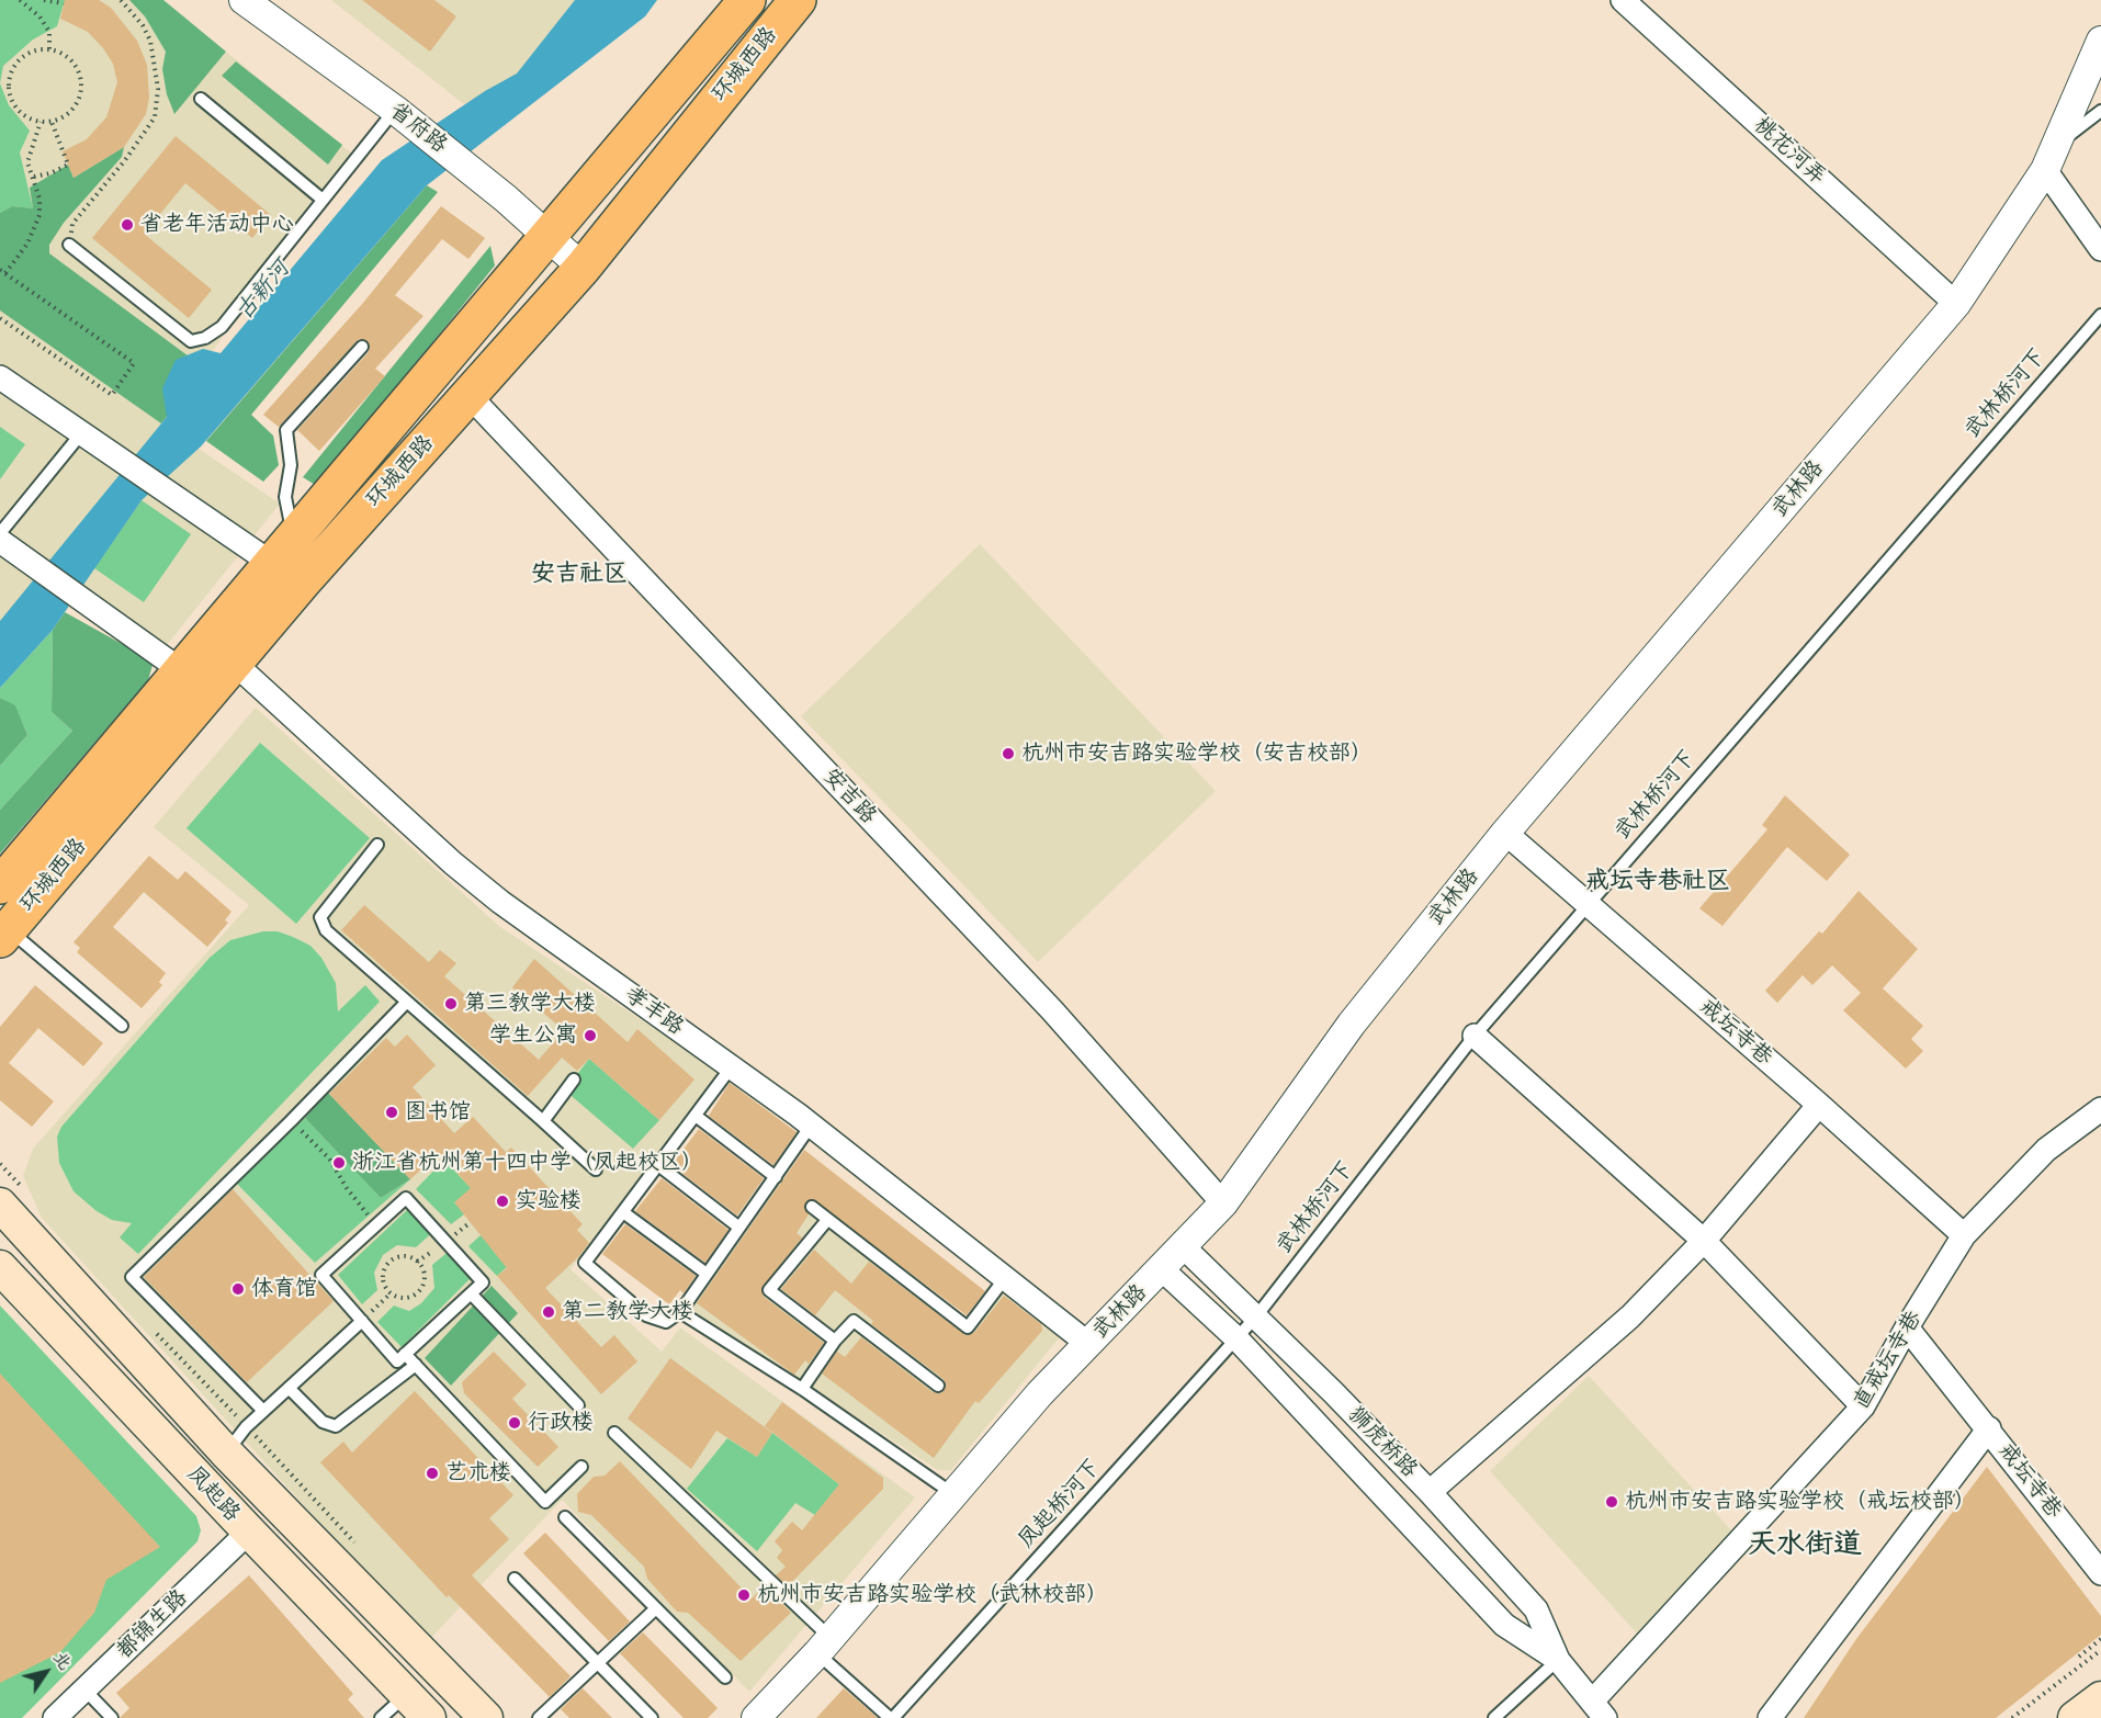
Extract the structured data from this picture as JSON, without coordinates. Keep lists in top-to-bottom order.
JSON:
{
  "streets": {
    "main road": ["环城西路", "凤起路"],
    "street": [
      "省府路",
      "桃花河弄",
      "武林路",
      "安吉路",
      "孝丰路",
      "戒坛寺巷",
      "直戒坛寺巷",
      "狮虎桥路",
      "都锦生路"
    ],
    "lane": ["武林桥河下", "凤起桥河下"]
  },
  "crossings": [
    ["环城西路", "省府路"],
    ["环城西路", "安吉路"],
    ["环城西路", "孝丰路"],
    ["桃花河弄", "武林路"],
    ["武林桥河下", "戒坛寺巷"],
    ["武林桥河下", "狮虎桥路"],
    ["武林桥河下", "凤起桥河下"],
    ["武林路", "安吉路"],
    ["武林路", "孝丰路"],
    ["武林路", "戒坛寺巷"],
    ["武林路", "狮虎桥路"],
    ["戒坛寺巷", "直戒坛寺巷"],
    ["直戒坛寺巷", "狮虎桥路"],
    ["狮虎桥路", "凤起桥河下"],
    ["凤起路", "都锦生路"]
  ],
  "districts": ["安吉社区", "戒坛寺巷社区", "天水街道"],
  "water": ["古新河"],
  "places": [
    "省老年活动中心",
    "杭州市安吉路实验学校（安吉校部）",
    "第三教学大楼",
    "学生公寓",
    "图书馆",
    "浙江省杭州第十四中学（凤起校区）",
    "实验楼",
    "体育馆",
    "第二教学大楼",
    "行政楼",
    "艺术楼",
    "杭州市安吉路实验学校（戒坛校部）",
    "杭州市安吉路实验学校（武林校部）"
  ],
  "north": "top right"
}
